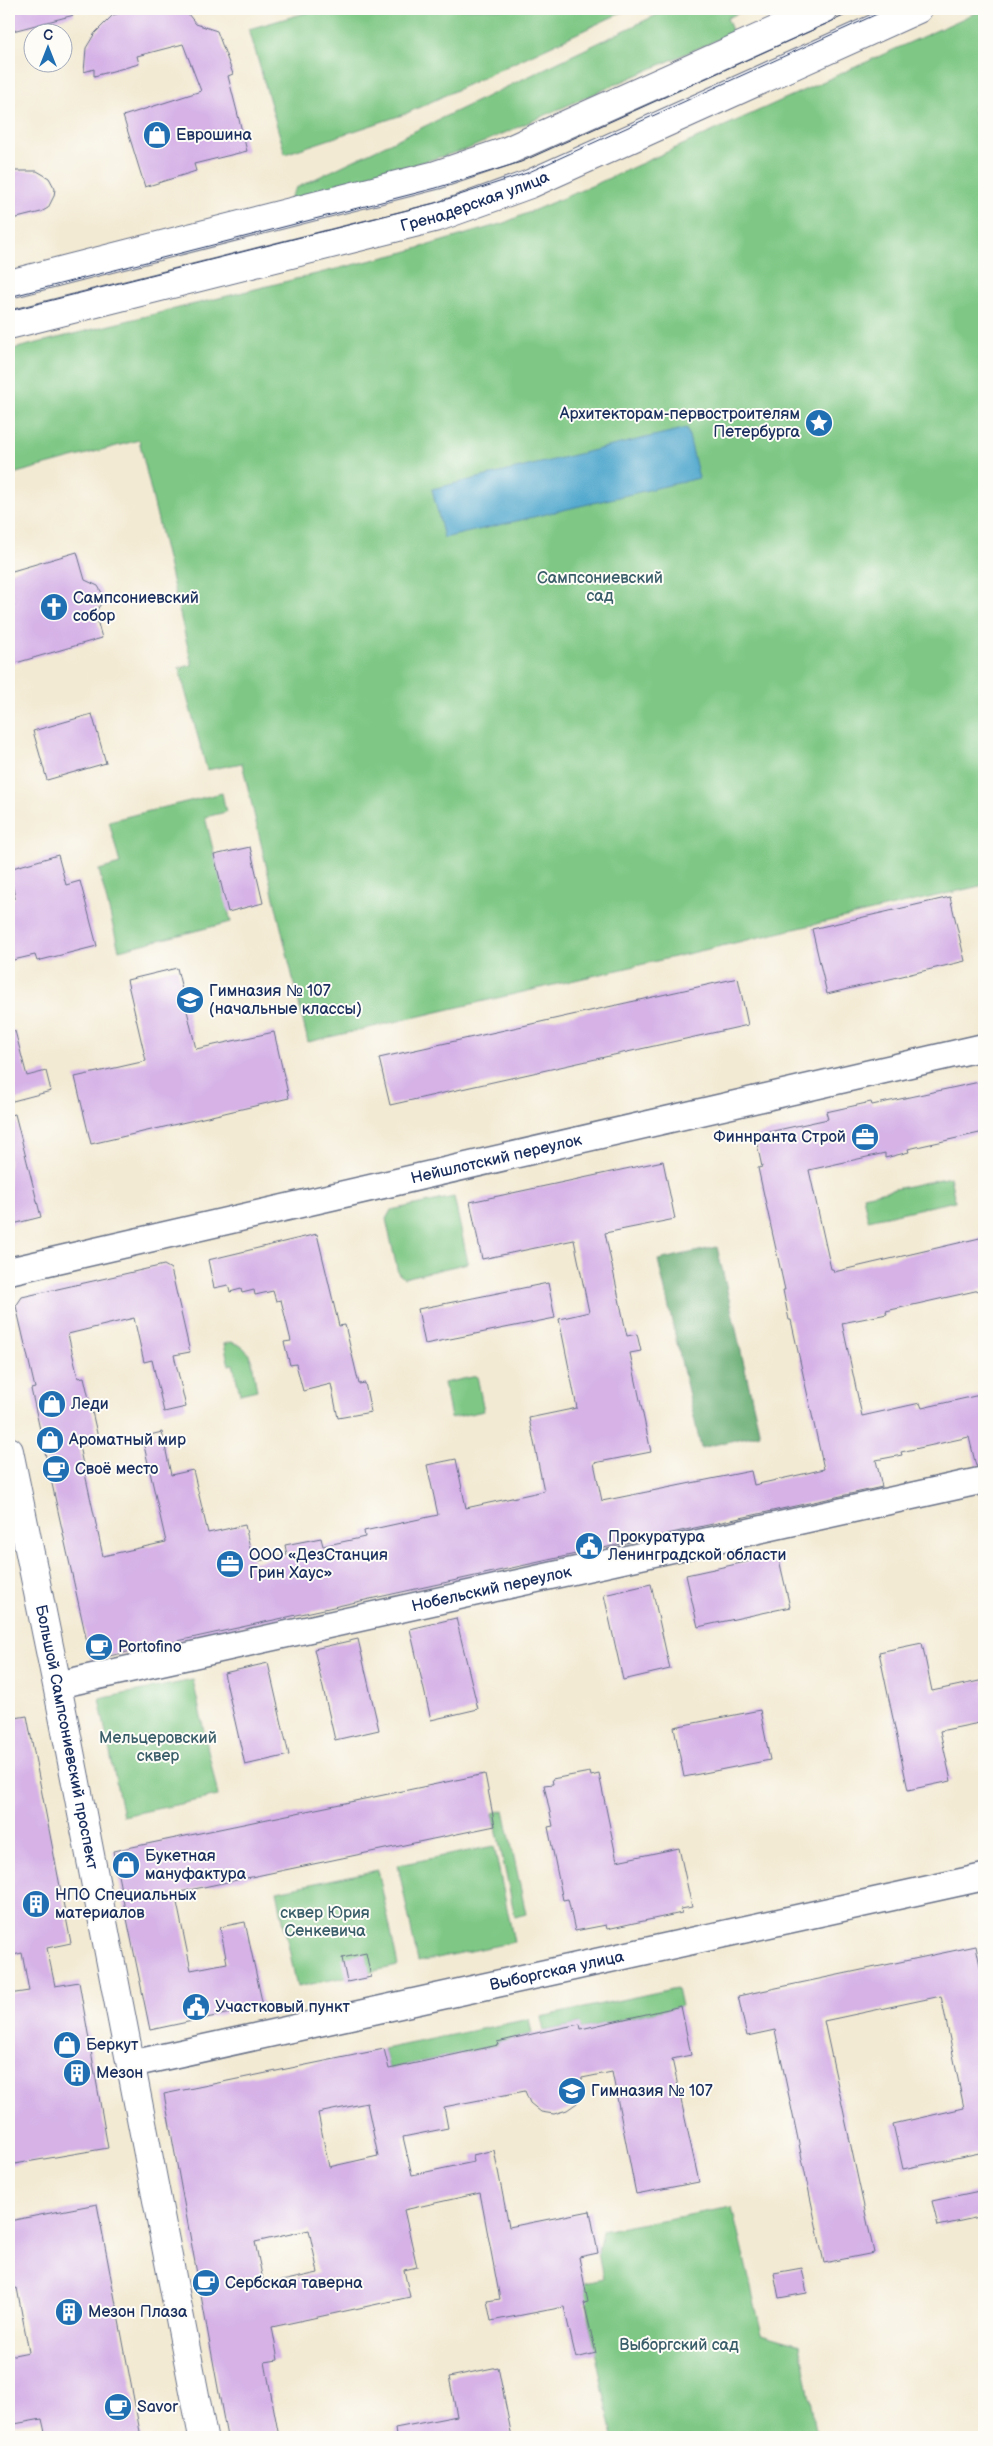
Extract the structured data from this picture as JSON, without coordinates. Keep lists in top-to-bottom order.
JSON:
{
  "streets": {
    "street": [
      "Гренадерская улица",
      "Нейшлотский переулок",
      "Нобельский переулок",
      "Большой Сампсониевский проспект",
      "Выборгская улица"
    ]
  },
  "crossings": [
    ["Нобельский переулок", "Большой Сампсониевский проспект"],
    ["Большой Сампсониевский проспект", "Выборгская улица"]
  ],
  "parks": [
    "Сампсониевский сад",
    "Мельцеровский сквер",
    "сквер Юрия Сенкевича",
    "Выборгский сад"
  ],
  "places": {
    "shop": [
      "Еврошина",
      "Леди",
      "Ароматный мир",
      "Букетная мануфактура",
      "Беркут"
    ],
    "place": ["Архитекторам-первостроителям Петербурга"],
    "church": ["Сампсониевский собор"],
    "school or university": ["Гимназия № 107 (начальные классы)", "Гимназия № 107"],
    "office": ["Финнранта Строй", "ООО «ДезСтанция Грин Хаус»"],
    "cafe": [
      "Своё место",
      "Portofino",
      "Сербская таверна",
      "Savor"
    ],
    "public building": ["Прокуратура Ленинградской области", "Участковый пункт"],
    "building": ["НПО Специальных материалов", "Мезон", "Мезон Плаза"]
  },
  "north": "top"
}
